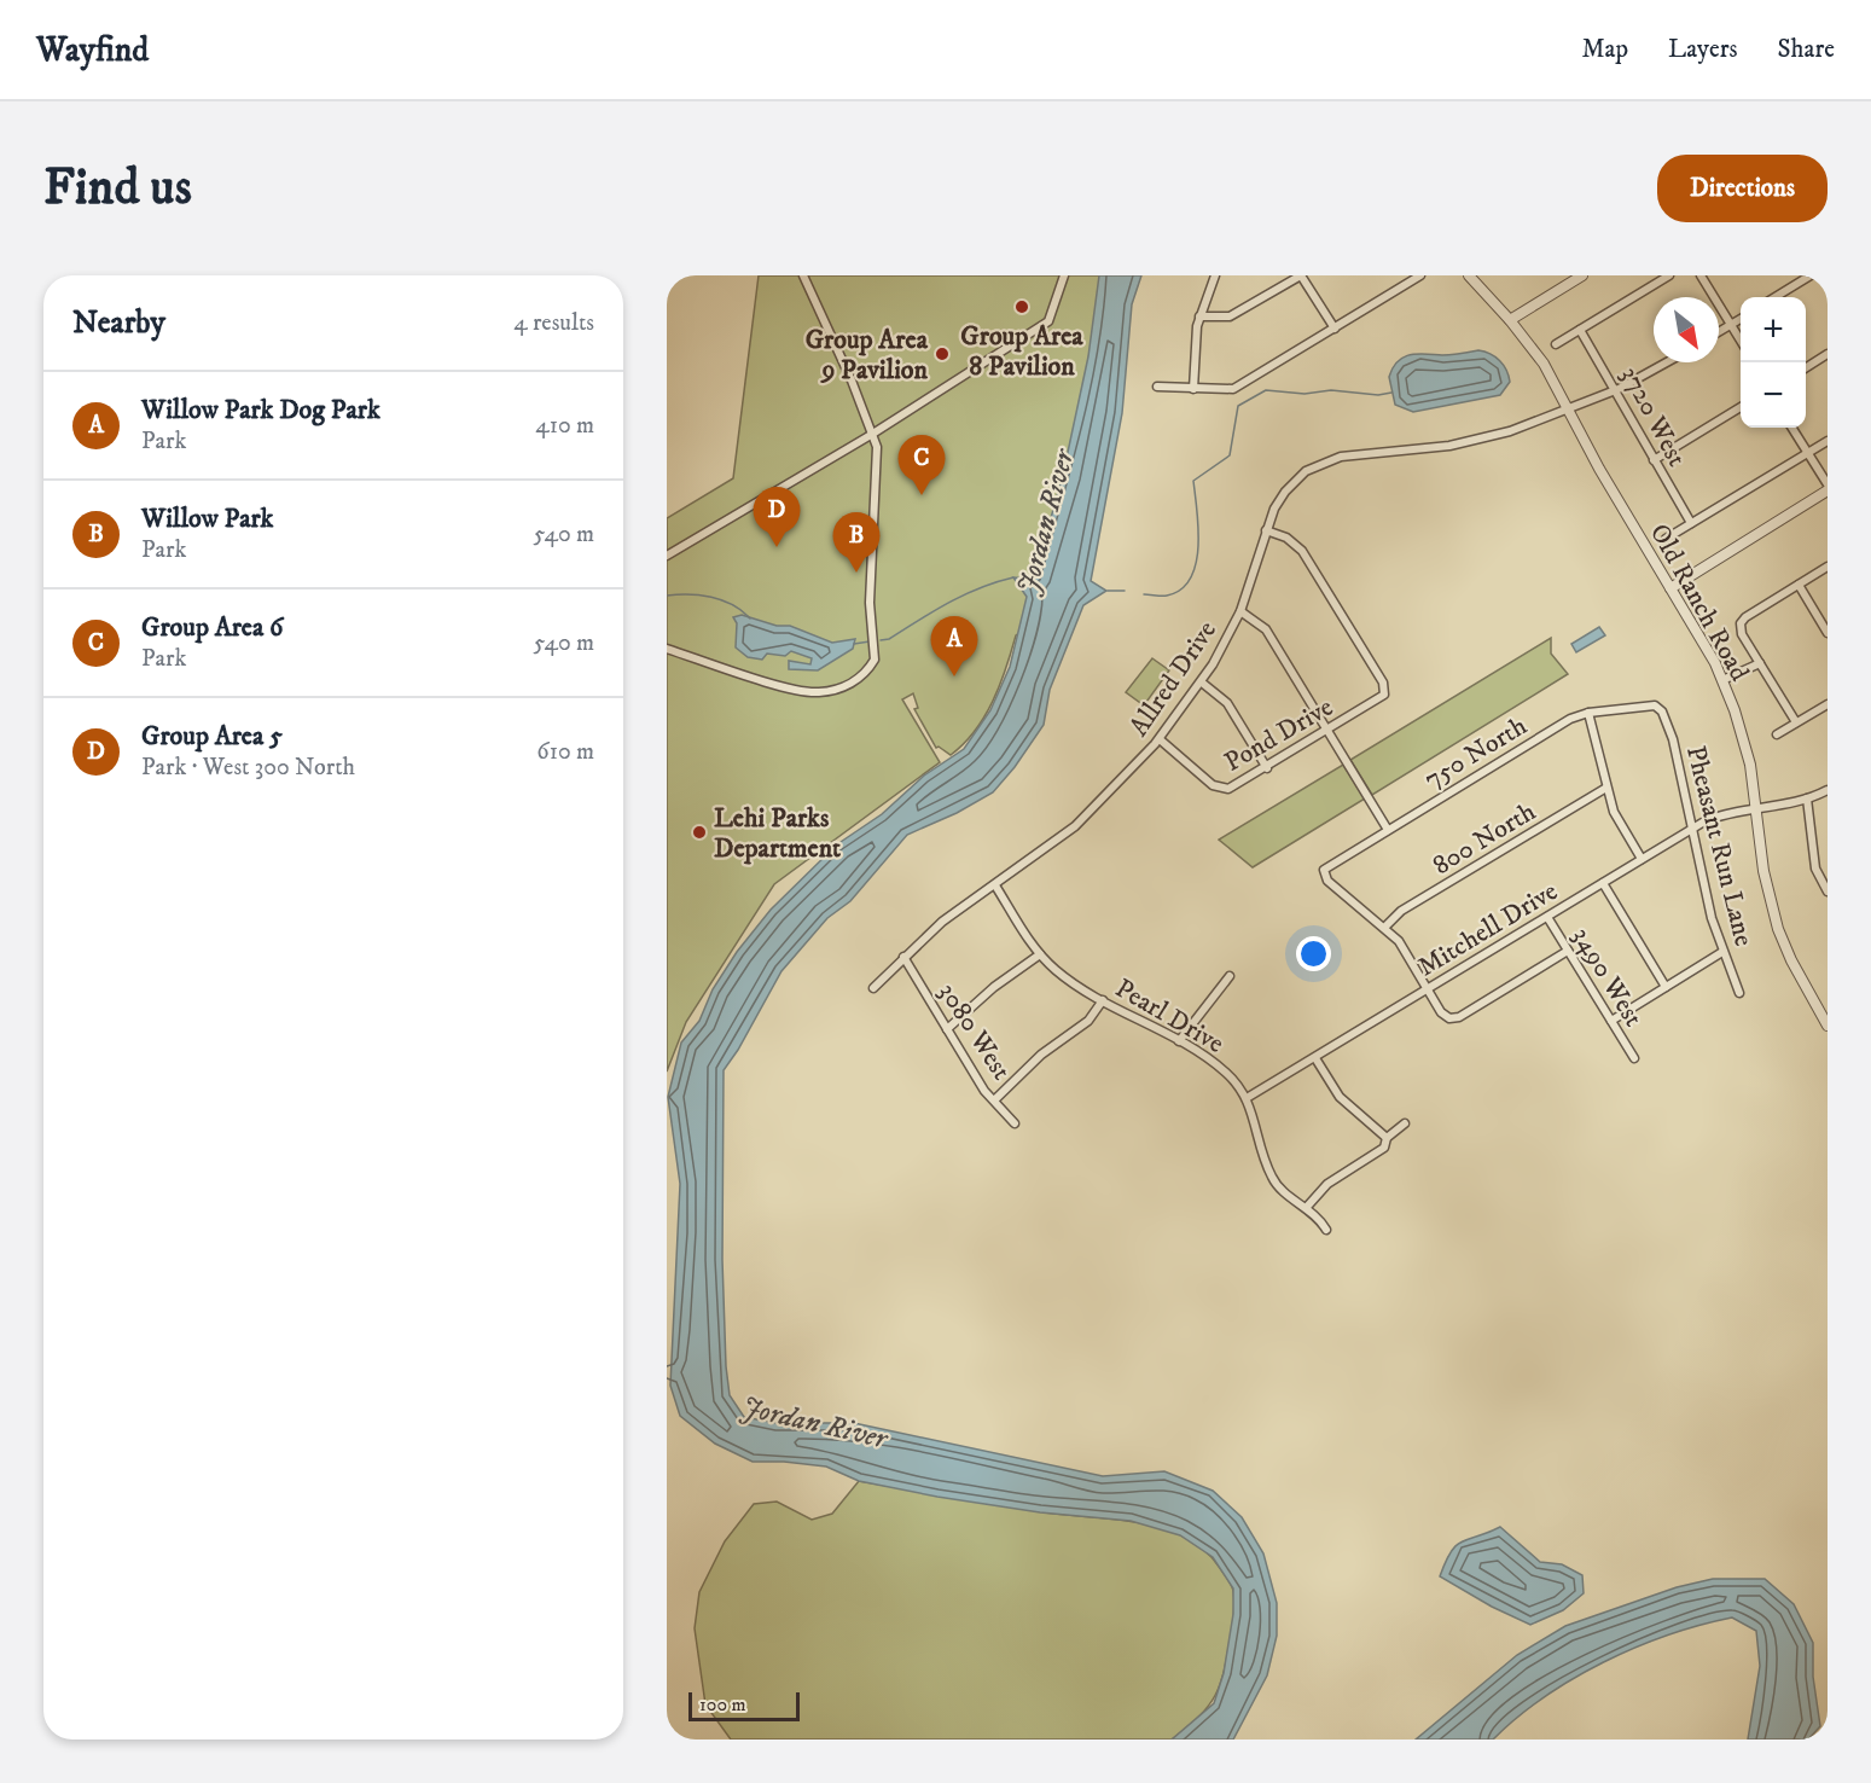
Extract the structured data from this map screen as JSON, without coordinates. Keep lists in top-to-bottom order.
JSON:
{
  "streets": {
    "street": [
      "3720 West",
      "Old Ranch Road",
      "Allred Drive",
      "Pond Drive",
      "750 North",
      "800 North",
      "Pheasant Run Lane",
      "Mitchell Drive",
      "3490 West",
      "Pearl Drive",
      "3080 West"
    ]
  },
  "crossings": [
    ["3720 West", "Allred Drive"],
    ["Old Ranch Road", "Allred Drive"],
    ["Old Ranch Road", "Mitchell Drive"],
    ["Allred Drive", "Pond Drive"],
    ["Allred Drive", "Pearl Drive"],
    ["Allred Drive", "3080 West"],
    ["750 North", "800 North"],
    ["750 North", "Pheasant Run Lane"],
    ["Pheasant Run Lane", "Mitchell Drive"],
    ["Mitchell Drive", "3490 West"],
    ["Mitchell Drive", "Pearl Drive"]
  ],
  "water": ["Jordan River"],
  "places": ["Group Area 8 Pavilion", "Group Area 9 Pavilion", "Lehi Parks Department"],
  "scale_bar": "100 m",
  "north": "bottom right",
  "page": {
    "header": "Wayfind",
    "nav": ["Map", "Layers", "Share"],
    "buttons": "Directions",
    "title": "Find us",
    "heading": ["Nearby", "4 results"],
    "map_buttons": ["+", "−"],
    "list": [
      {
        "mark": "A",
        "name": "Willow Park Dog Park",
        "note": "Park",
        "value": "410 m"
      },
      {
        "mark": "B",
        "name": "Willow Park",
        "note": "Park",
        "value": "540 m"
      },
      {
        "mark": "C",
        "name": "Group Area 6",
        "note": "Park",
        "value": "540 m"
      },
      {
        "mark": "D",
        "name": "Group Area 5",
        "note": "Park · West 300 North",
        "value": "610 m"
      }
    ],
    "pins": [
      "C",
      "D",
      "B",
      "A"
    ],
    "scale": "100 m"
  }
}
